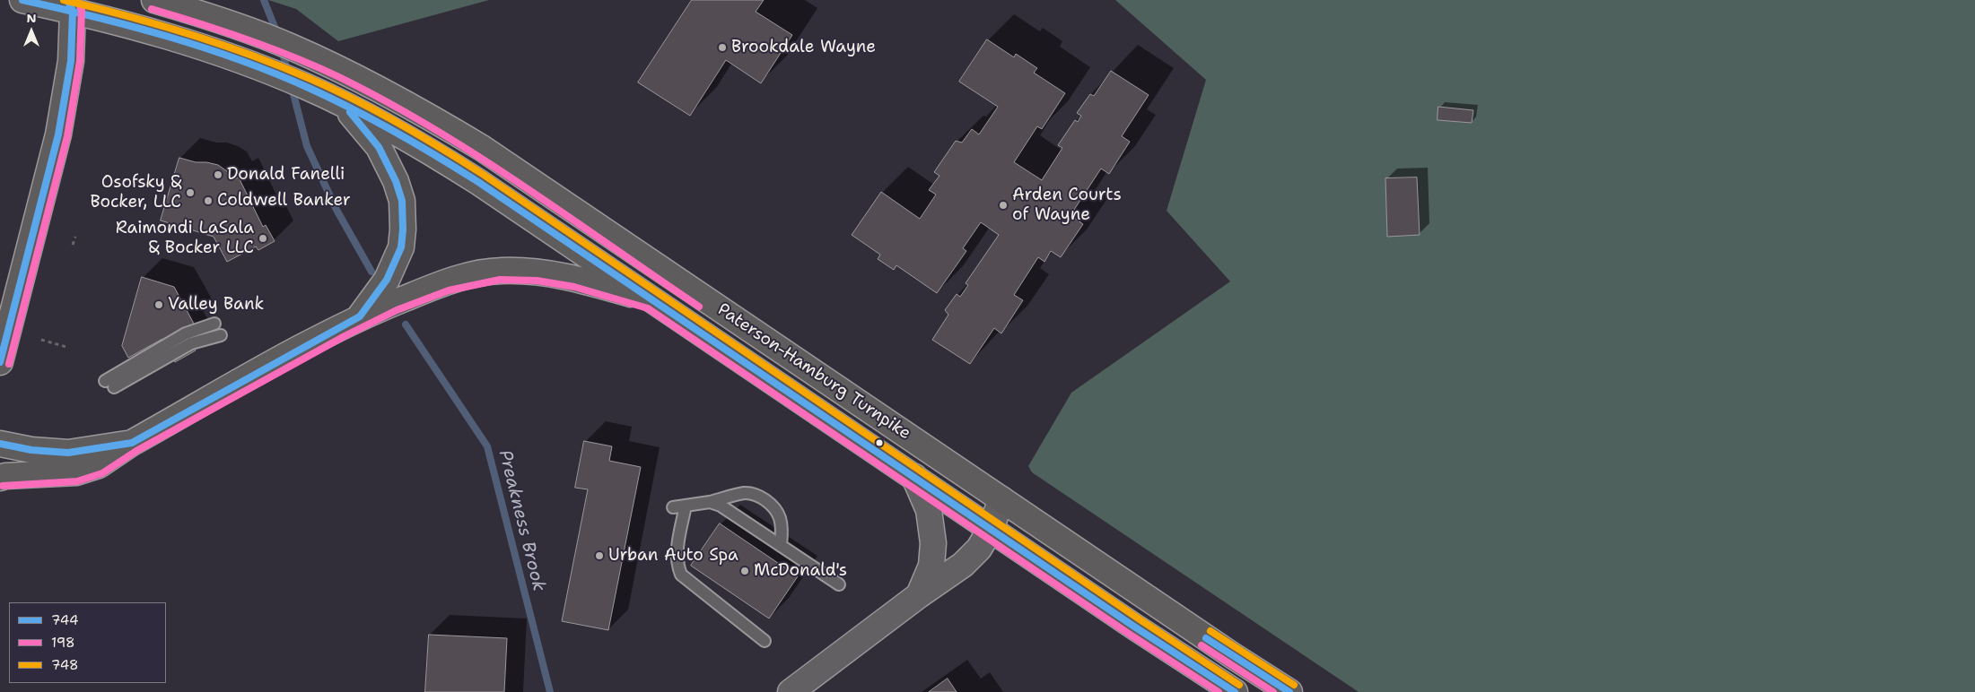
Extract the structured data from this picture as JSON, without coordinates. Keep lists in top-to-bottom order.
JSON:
{
  "streets": {
    "main road": ["Paterson-Hamburg Turnpike"]
  },
  "water": ["Preakness Brook"],
  "places": [
    "Brookdale Wayne",
    "Donald Fanelli",
    "Osofsky & Bocker, LLC",
    "Coldwell Banker",
    "Arden Courts of Wayne",
    "Raimondi LaSala & Bocker LLC",
    "Valley Bank",
    "Urban Auto Spa",
    "McDonald's"
  ],
  "lines": ["transit line 744", "transit line 198", "transit line 748"],
  "legend": ["744", "198", "748"],
  "north": "top"
}
